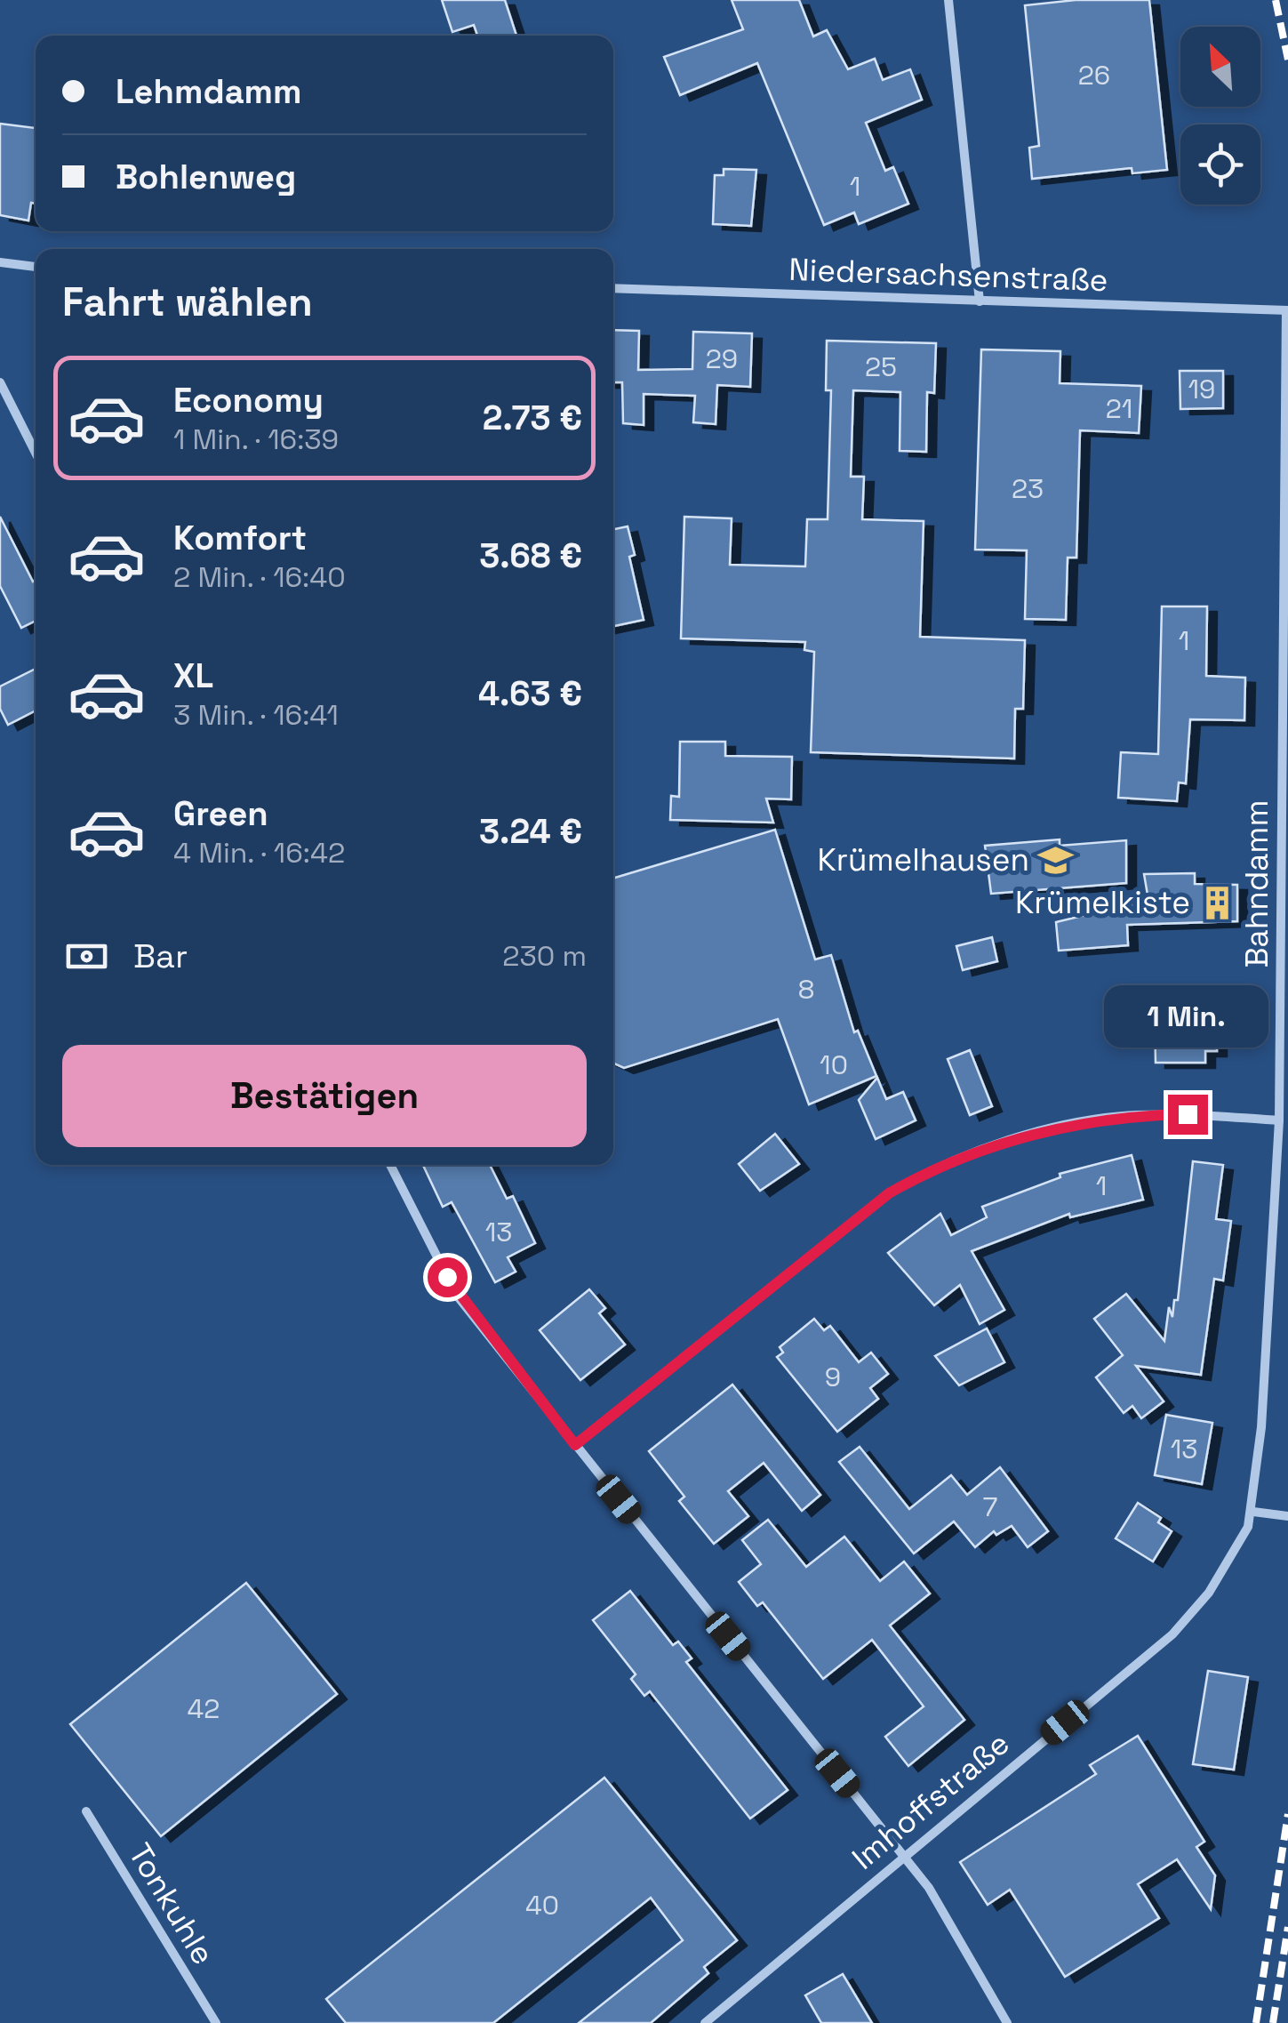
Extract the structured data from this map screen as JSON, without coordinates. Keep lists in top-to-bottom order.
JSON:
{
  "streets": {
    "street": [
      "Niedersachsenstraße",
      "Bahndamm",
      "Imhoffstraße",
      "Tonkuhle"
    ]
  },
  "crossings": [
    ["Niedersachsenstraße", "Bahndamm"],
    ["Bahndamm", "Imhoffstraße"]
  ],
  "places": {
    "school or university": ["Krümelhausen"],
    "building": ["Krümelkiste"]
  },
  "house_numbers": [
    "26",
    "1",
    "29",
    "25",
    "19",
    "21",
    "23",
    "1",
    "8",
    "10",
    "1",
    "13",
    "9",
    "13",
    "7",
    "42",
    "40"
  ],
  "north": "top left",
  "page": {
    "banner": ["Lehmdamm", "Bohlenweg"],
    "heading": "Fahrt wählen",
    "list": [
      {
        "name": "Economy",
        "note": "1 Min. · 16:39",
        "value": "2.73 €"
      },
      {
        "name": "Komfort",
        "note": "2 Min. · 16:40",
        "value": "3.68 €"
      },
      {
        "name": "XL",
        "note": "3 Min. · 16:41",
        "value": "4.63 €"
      },
      {
        "name": "Green",
        "note": "4 Min. · 16:42",
        "value": "3.24 €"
      }
    ],
    "pay": ["Bar", "230 m"],
    "bubble": "1 Min.",
    "buttons": "Bestätigen"
  }
}
